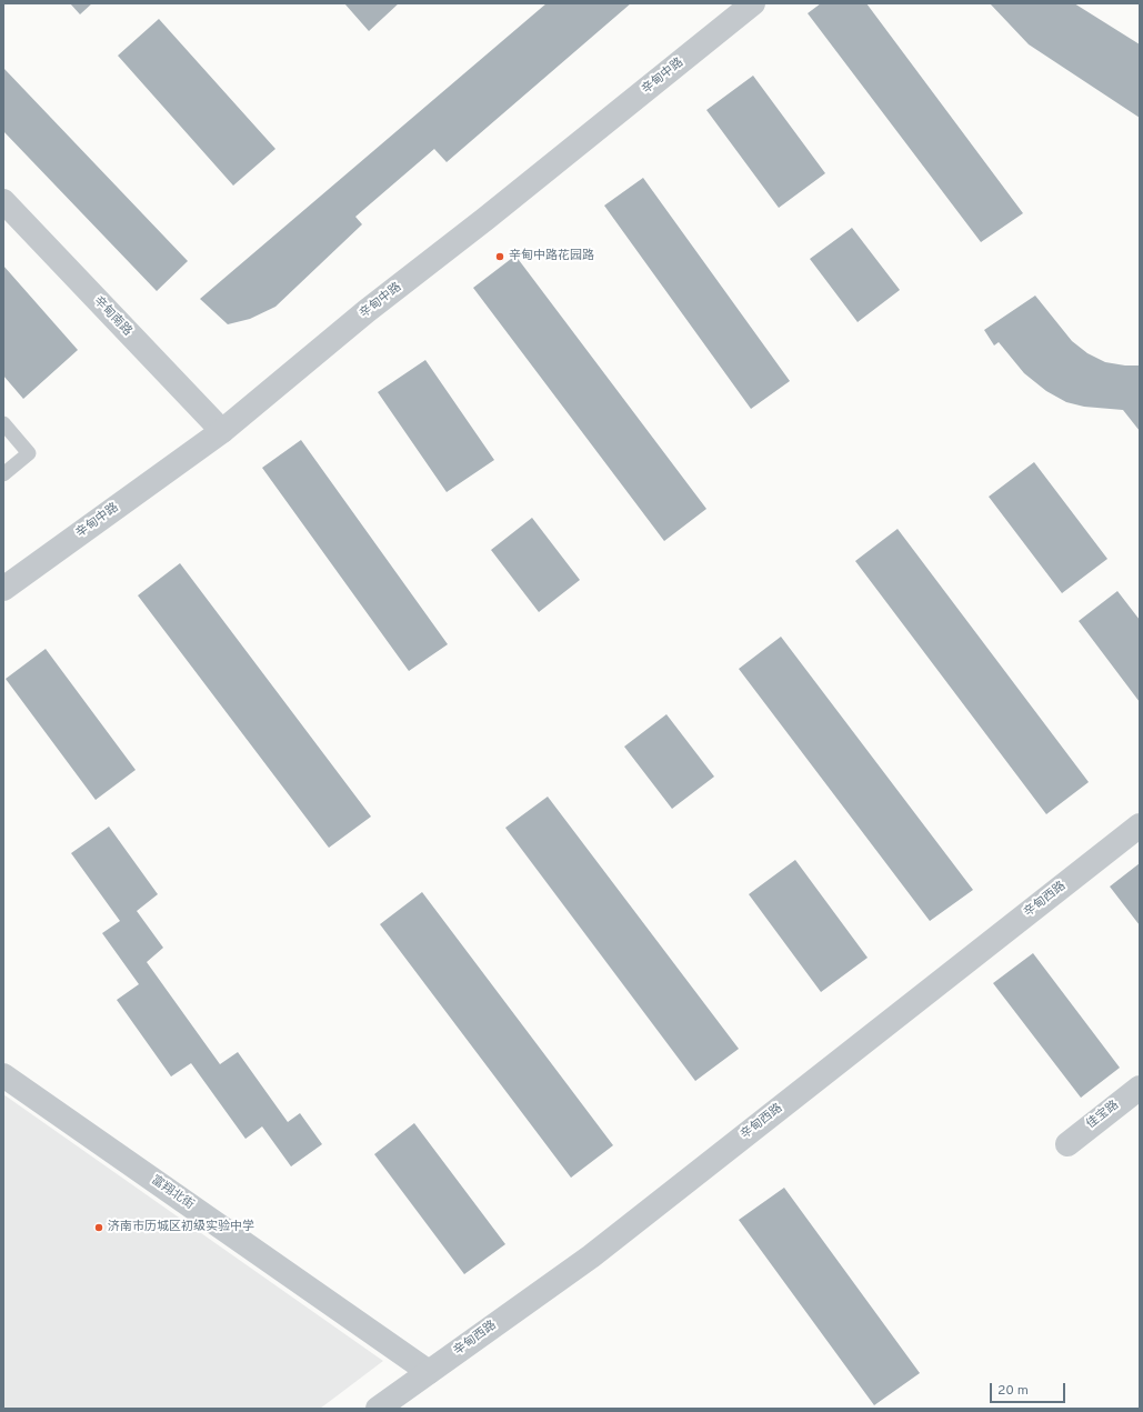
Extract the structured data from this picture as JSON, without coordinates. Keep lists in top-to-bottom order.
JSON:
{
  "streets": {
    "street": [
      "辛甸中路",
      "辛甸南路",
      "辛甸西路",
      "佳宝路",
      "富翔北街"
    ]
  },
  "crossings": [
    ["辛甸中路", "辛甸南路"],
    ["辛甸西路", "富翔北街"]
  ],
  "places": ["辛甸中路花园路", "济南市历城区初级实验中学"],
  "scale_bar": "20 m"
}
